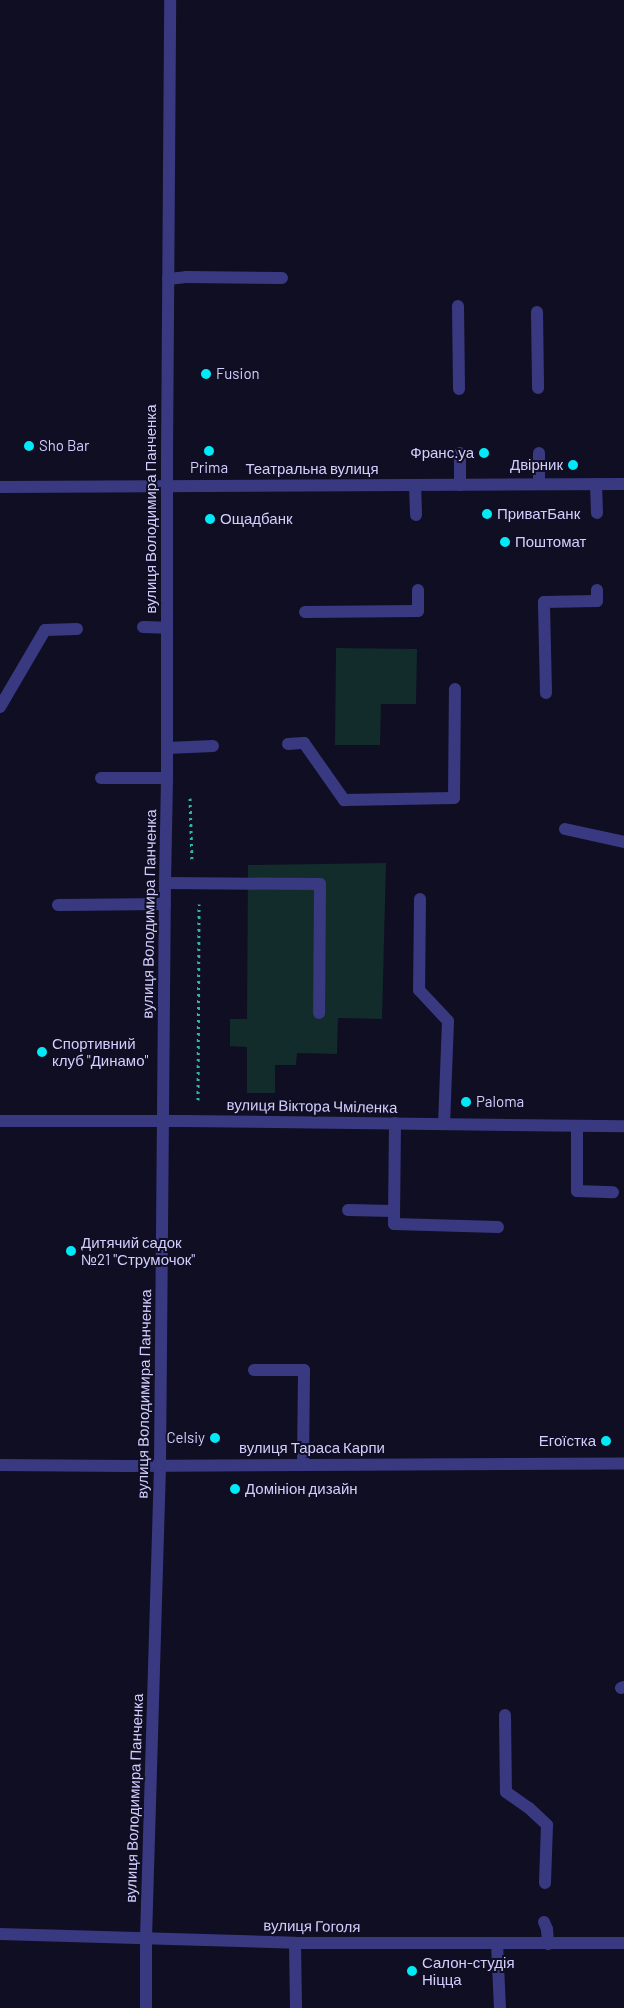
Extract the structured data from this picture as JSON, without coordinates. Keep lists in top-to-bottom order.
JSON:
{
  "streets": {
    "street": [
      "Театральна вулиця",
      "вулиця Володимира Панченка",
      "вулиця Віктора Чміленка",
      "вулиця Тараса Карпи",
      "вулиця Гоголя"
    ]
  },
  "crossings": [
    ["Театральна вулиця", "вулиця Володимира Панченка"],
    ["вулиця Володимира Панченка", "вулиця Віктора Чміленка"],
    ["вулиця Володимира Панченка", "вулиця Тараса Карпи"],
    ["вулиця Володимира Панченка", "вулиця Гоголя"]
  ],
  "places": [
    "Fusion",
    "Sho Bar",
    "Prima",
    "Франс.уа",
    "Двірник",
    "ПриватБанк",
    "Ощадбанк",
    "Поштомат",
    "Спортивний клуб \"Динамо\"",
    "Paloma",
    "Дитячий садок №21 \"Струмочок\"",
    "Celsiy",
    "Егоїстка",
    "Домініон дизайн",
    "Салон-студія Ніцца"
  ]
}
